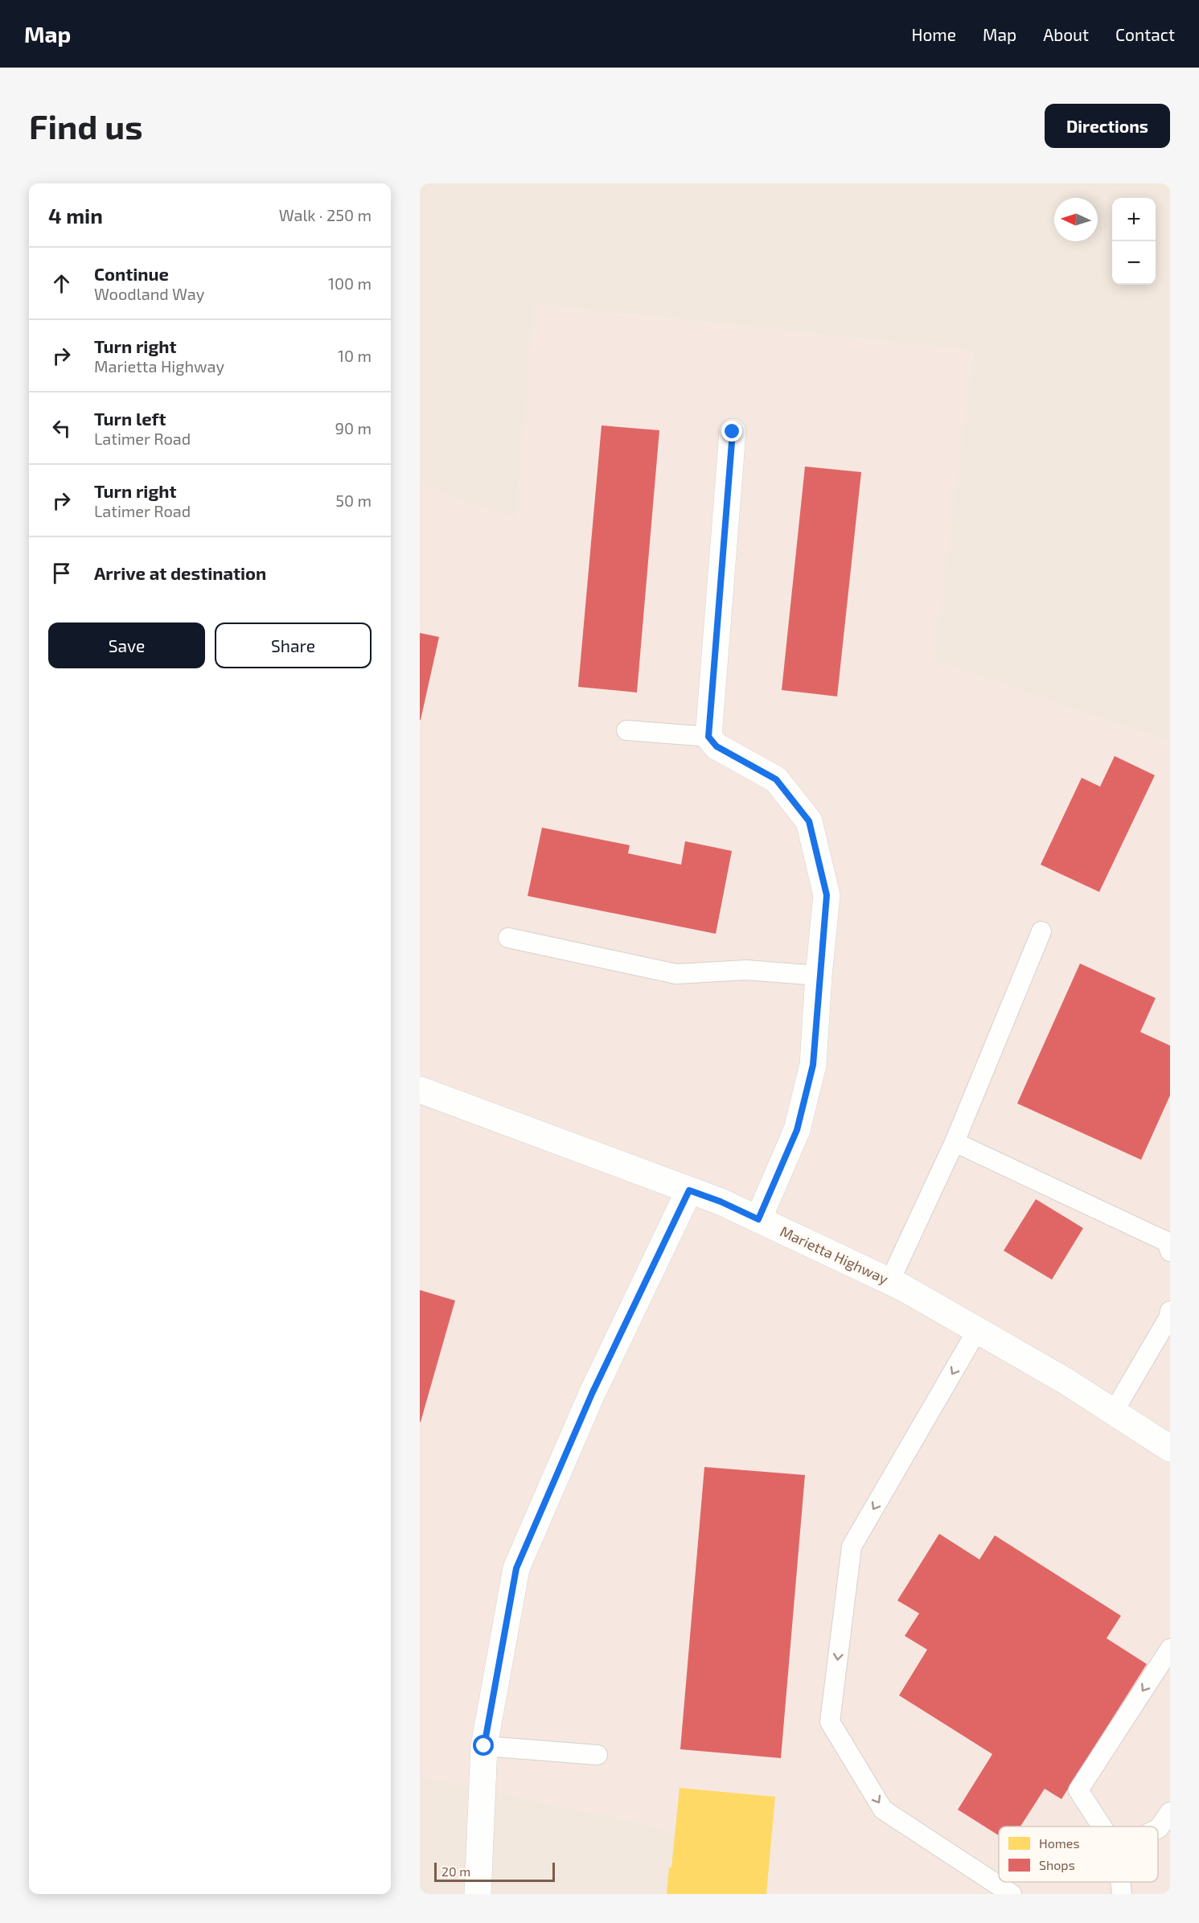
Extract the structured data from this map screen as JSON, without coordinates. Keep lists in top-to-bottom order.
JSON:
{
  "streets": {
    "street": ["Marietta Highway"]
  },
  "legend": ["Homes", "Shops"],
  "scale_bar": "20 m",
  "north": "left",
  "page": {
    "header": "Map",
    "nav": [
      "Home",
      "Map",
      "About",
      "Contact"
    ],
    "buttons": [
      "Directions",
      ["Save", "Share"]
    ],
    "title": "Find us",
    "heading": ["4 min", "Walk · 250 m"],
    "map_buttons": ["+", "−"],
    "list": [
      ["Continue", "Woodland Way", "100 m"],
      ["Turn right", "Marietta Highway", "10 m"],
      ["Turn left", "Latimer Road", "90 m"],
      ["Turn right", "Latimer Road", "50 m"],
      "Arrive at destination"
    ],
    "scale": "20 m"
  }
}
